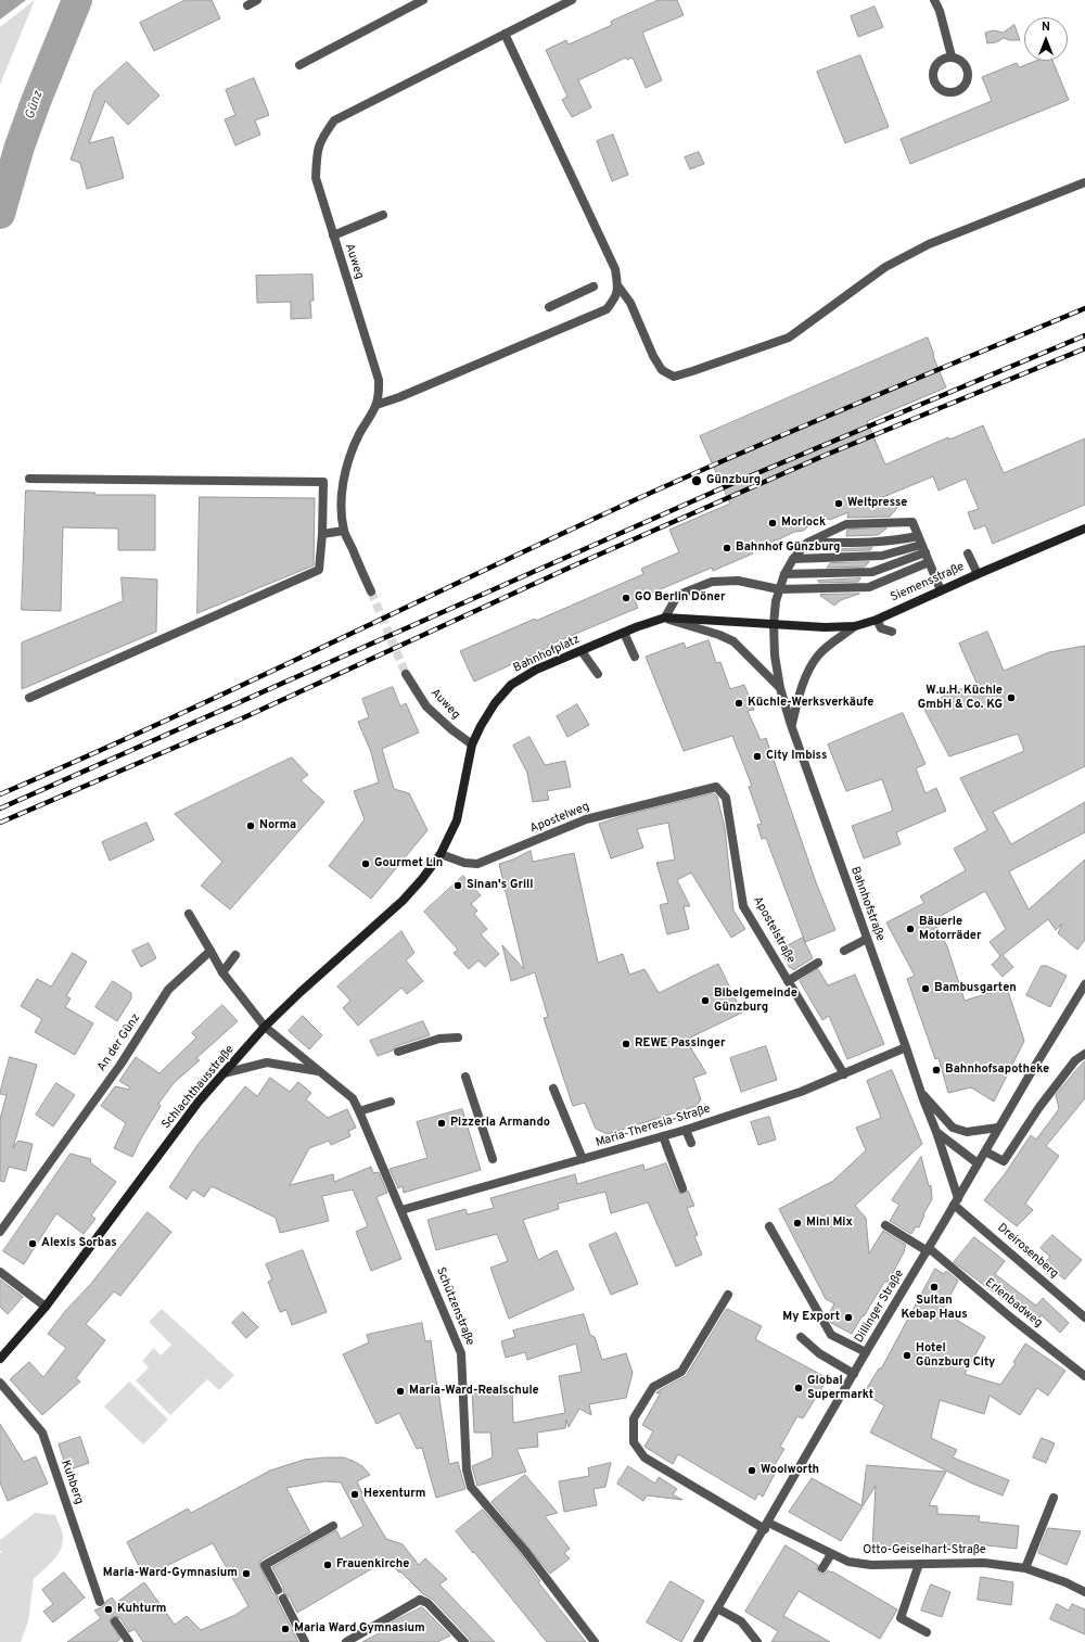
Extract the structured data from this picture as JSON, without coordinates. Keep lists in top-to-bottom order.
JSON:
{
  "streets": {
    "main road": ["Siemensstraße", "Bahnhofplatz", "Schlachthausstraße"],
    "street": [
      "Auweg",
      "Apostelweg",
      "Bahnhofstraße",
      "Apostelstraße",
      "An der Günz",
      "Maria-Theresia-Straße",
      "Dreirosenberg",
      "Erlenbadweg",
      "Schützenstraße",
      "Dillinger Straße",
      "Kuhberg",
      "Otto-Geiselhart-Straße"
    ]
  },
  "crossings": [
    ["Auweg", "Bahnhofplatz"],
    ["Siemensstraße", "Bahnhofplatz"],
    ["Siemensstraße", "Bahnhofstraße"],
    ["Bahnhofplatz", "Apostelweg"],
    ["Bahnhofplatz", "Bahnhofstraße"],
    ["Bahnhofplatz", "Schlachthausstraße"],
    ["Apostelweg", "Apostelstraße"],
    ["Apostelweg", "Schlachthausstraße"],
    ["Bahnhofstraße", "Maria-Theresia-Straße"],
    ["Bahnhofstraße", "Dreirosenberg"],
    ["Bahnhofstraße", "Dillinger Straße"],
    ["Apostelstraße", "Maria-Theresia-Straße"],
    ["Schlachthausstraße", "Schützenstraße"],
    ["Maria-Theresia-Straße", "Schützenstraße"],
    ["Dreirosenberg", "Dillinger Straße"],
    ["Erlenbadweg", "Dillinger Straße"],
    ["Dillinger Straße", "Otto-Geiselhart-Straße"]
  ],
  "water": ["Günz"],
  "places": [
    "Günzburg",
    "Weltpresse",
    "Morlock",
    "Bahnhof Günzburg",
    "GO Berlin Döner",
    "W.u.H. Küchle GmbH & Co. KG",
    "Küchle-Werksverkäufe",
    "City Imbiss",
    "Norma",
    "Gourmet Lin",
    "Sinan's Grill",
    "Bäuerle Motorräder",
    "Bambusgarten",
    "Bibelgemeinde Günzburg",
    "REWE Passinger",
    "Bahnhofsapotheke",
    "Pizzeria Armando",
    "Mini Mix",
    "Alexis Sorbas",
    "Sultan Kebap Haus",
    "My Export",
    "Hotel Günzburg City",
    "Global Supermarkt",
    "Maria-Ward-Realschule",
    "Woolworth",
    "Hexenturm",
    "Frauenkirche",
    "Maria-Ward-Gymnasium",
    "Kuhturm",
    "Maria Ward Gymnasium"
  ],
  "north": "top"
}
